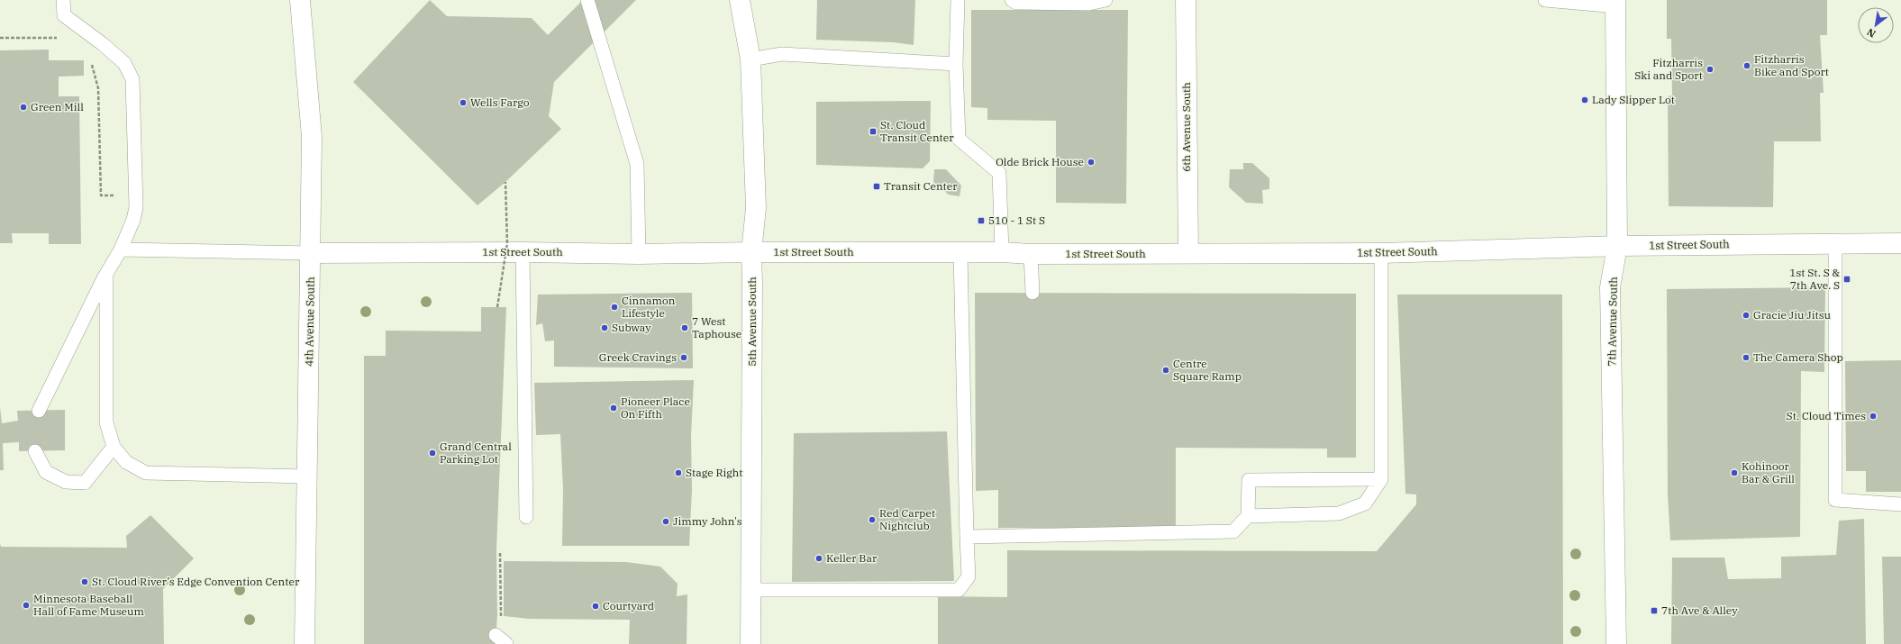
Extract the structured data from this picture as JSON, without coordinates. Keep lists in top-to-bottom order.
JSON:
{
  "streets": {
    "street": [
      "6th Avenue South",
      "1st Street South",
      "4th Avenue South",
      "5th Avenue South",
      "7th Avenue South"
    ]
  },
  "crossings": [
    ["6th Avenue South", "1st Street South"],
    ["1st Street South", "4th Avenue South"],
    ["1st Street South", "5th Avenue South"],
    ["1st Street South", "7th Avenue South"]
  ],
  "places": {
    "other": [
      "Fitzharris Bike and Sport",
      "Fitzharris Ski and Sport",
      "Lady Slipper Lot",
      "Wells Fargo",
      "Green Mill",
      "Olde Brick House",
      "Cinnamon Lifestyle",
      "Gracie Jiu Jitsu",
      "Subway",
      "7 West Taphouse",
      "Greek Cravings",
      "The Camera Shop",
      "Centre Square Ramp",
      "Pioneer Place On Fifth",
      "St. Cloud Times",
      "Grand Central Parking Lot",
      "Stage Right",
      "Kohinoor Bar & Grill",
      "Red Carpet Nightclub",
      "Jimmy John's",
      "Keller Bar",
      "St. Cloud River’s Edge Convention Center",
      "Minnesota Baseball Hall of Fame Museum",
      "Courtyard"
    ],
    "transit": [
      "St. Cloud Transit Center",
      "Transit Center",
      "510 - 1 St S",
      "1st St. S & 7th Ave. S",
      "7th Ave & Alley"
    ]
  },
  "north": "bottom left"
}
